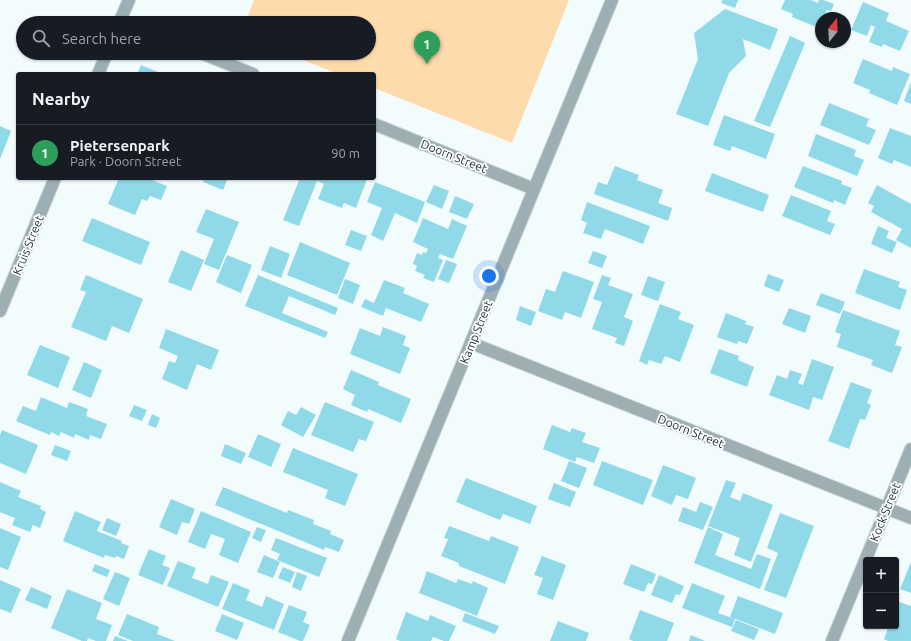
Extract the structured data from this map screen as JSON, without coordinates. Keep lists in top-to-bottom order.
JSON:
{
  "streets": {
    "street": [
      "Doorn Street",
      "Kruis Street",
      "Kamp Street",
      "Kock Street"
    ]
  },
  "crossings": [
    ["Doorn Street", "Kamp Street"],
    ["Doorn Street", "Kock Street"]
  ],
  "north": "top",
  "page": {
    "search": "Search here",
    "pins": "1",
    "heading": "Nearby",
    "list": [
      {
        "mark": "1",
        "name": "Pietersenpark",
        "note": "Park · Doorn Street",
        "value": "90 m"
      }
    ],
    "map_buttons": ["+", "−"]
  }
}
